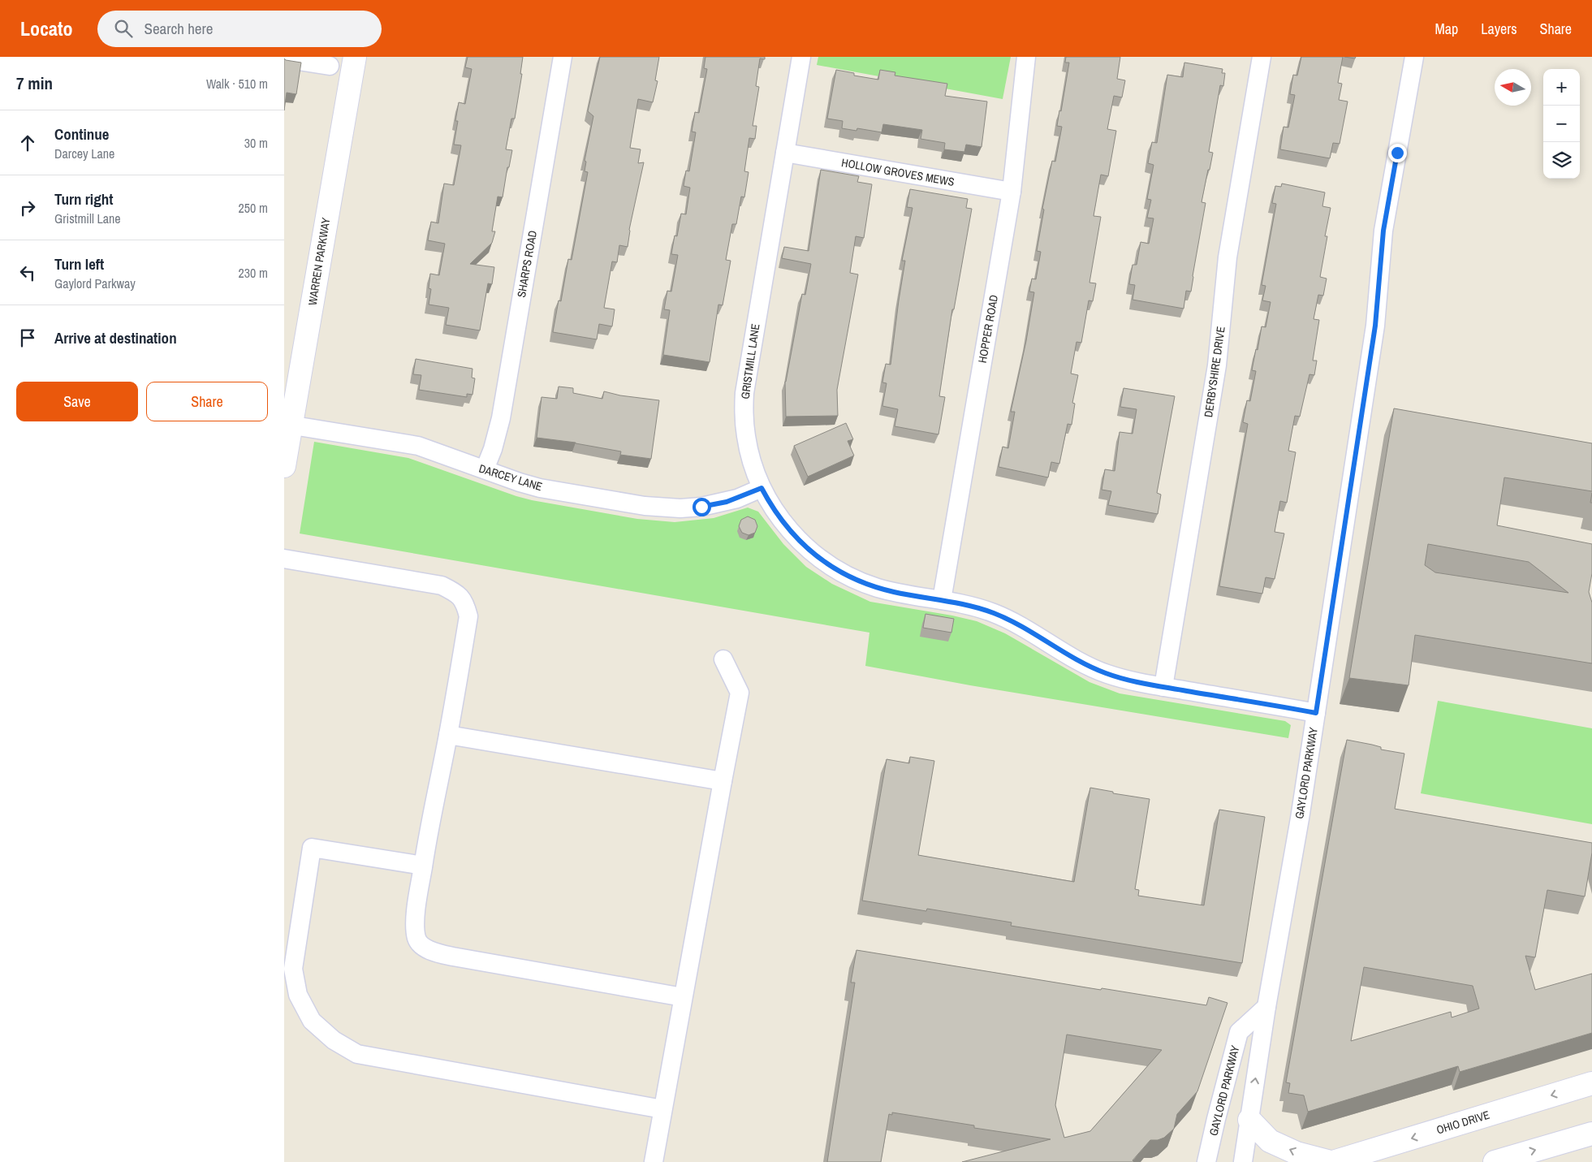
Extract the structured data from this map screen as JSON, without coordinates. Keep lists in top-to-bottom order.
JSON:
{
  "streets": {
    "main road": ["WARREN PARKWAY", "OHIO DRIVE"],
    "street": [
      "HOLLOW GROVES MEWS",
      "SHARPS ROAD",
      "HOPPER ROAD",
      "GRISTMILL LANE",
      "DERBYSHIRE DRIVE",
      "DARCEY LANE",
      "GAYLORD PARKWAY"
    ]
  },
  "crossings": [
    ["HOLLOW GROVES MEWS", "HOPPER ROAD"],
    ["HOLLOW GROVES MEWS", "GRISTMILL LANE"],
    ["WARREN PARKWAY", "DARCEY LANE"],
    ["SHARPS ROAD", "DARCEY LANE"],
    ["HOPPER ROAD", "GRISTMILL LANE"],
    ["GRISTMILL LANE", "DERBYSHIRE DRIVE"],
    ["GRISTMILL LANE", "DARCEY LANE"],
    ["GRISTMILL LANE", "GAYLORD PARKWAY"]
  ],
  "north": "left",
  "page": {
    "header": "Locato",
    "search": "Search here",
    "nav": ["Map", "Layers", "Share"],
    "heading": ["7 min", "Walk · 510 m"],
    "map_buttons": ["+", "−"],
    "list": [
      ["Continue", "Darcey Lane", "30 m"],
      ["Turn right", "Gristmill Lane", "250 m"],
      ["Turn left", "Gaylord Parkway", "230 m"],
      "Arrive at destination"
    ],
    "buttons": ["Save", "Share"]
  }
}
